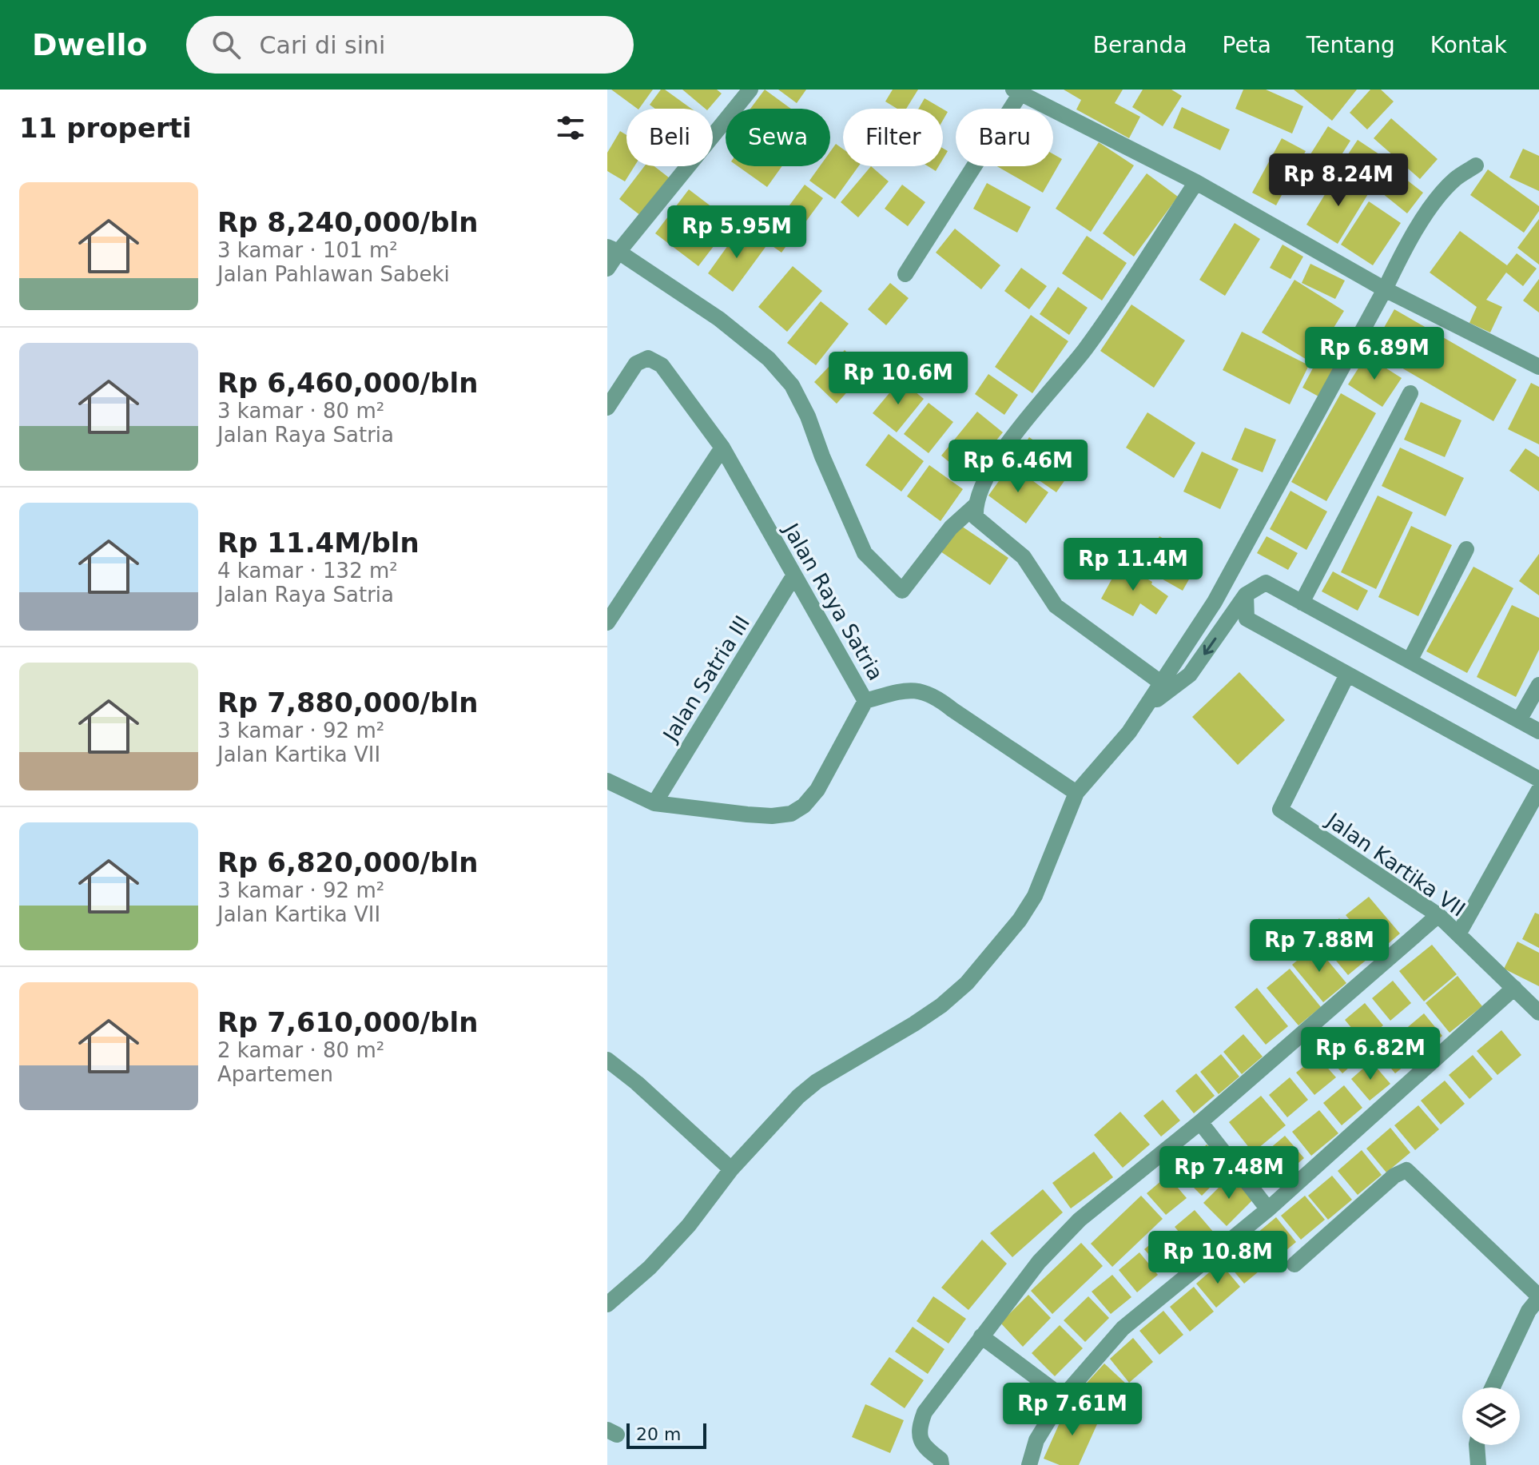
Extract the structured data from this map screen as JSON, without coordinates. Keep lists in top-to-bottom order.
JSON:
{
  "streets": {
    "street": ["Jalan Raya Satria", "Jalan Satria III", "Jalan Kartika VII"]
  },
  "crossings": [
    ["Jalan Raya Satria", "Jalan Satria III"]
  ],
  "scale_bar": "20 m",
  "page": {
    "header": "Dwello",
    "search": "Cari di sini",
    "nav": [
      "Beranda",
      "Peta",
      "Tentang",
      "Kontak"
    ],
    "heading": "11 properti",
    "chip": [
      "Beli",
      "Sewa",
      "Filter",
      "Baru"
    ],
    "price": [
      "Rp 8.24M",
      "Rp 5.95M",
      "Rp 6.89M",
      "Rp 10.6M",
      "Rp 6.46M",
      "Rp 11.4M",
      "Rp 7.88M",
      "Rp 6.82M",
      "Rp 7.48M",
      "Rp 10.8M",
      "Rp 7.61M"
    ],
    "list": [
      {
        "name": "Rp 8,240,000/bln",
        "note": "3 kamar · 101 m² · Jalan Pahlawan Sabeki"
      },
      {
        "name": "Rp 6,460,000/bln",
        "note": "3 kamar · 80 m² · Jalan Raya Satria"
      },
      {
        "name": "Rp 11.4M/bln",
        "note": "4 kamar · 132 m² · Jalan Raya Satria"
      },
      {
        "name": "Rp 7,880,000/bln",
        "note": "3 kamar · 92 m² · Jalan Kartika VII"
      },
      {
        "name": "Rp 6,820,000/bln",
        "note": "3 kamar · 92 m² · Jalan Kartika VII"
      },
      {
        "name": "Rp 7,610,000/bln",
        "note": "2 kamar · 80 m² · Apartemen"
      }
    ],
    "scale": "20 m"
  }
}
